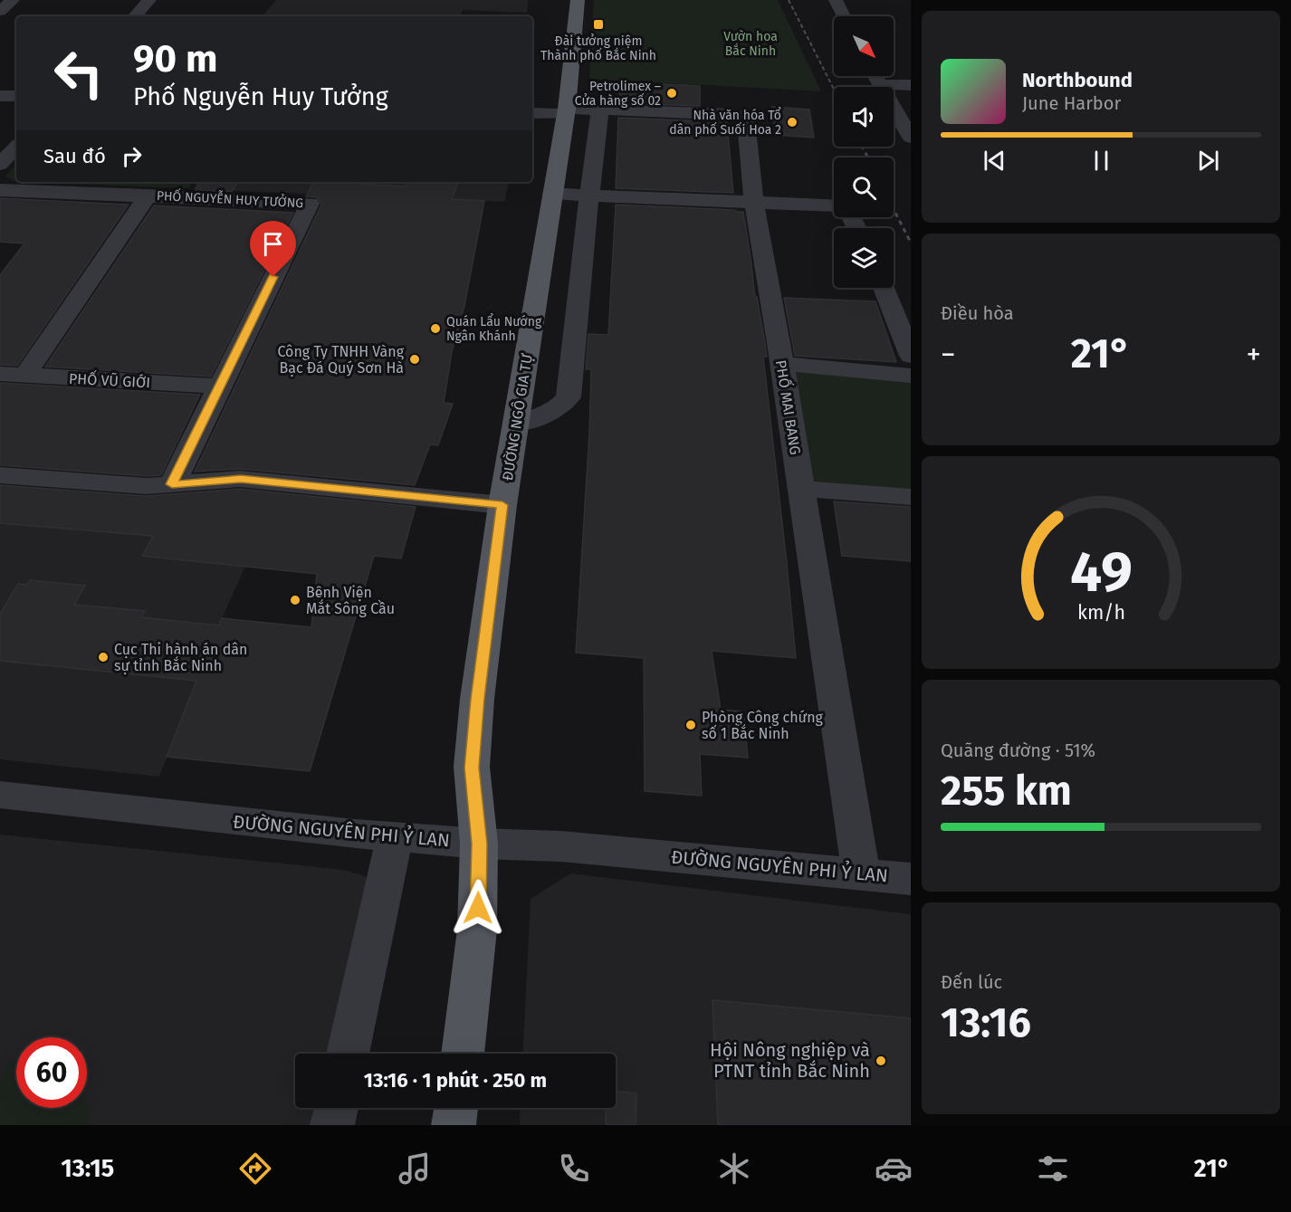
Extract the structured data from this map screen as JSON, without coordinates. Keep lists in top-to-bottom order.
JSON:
{
  "streets": {
    "main road": ["ĐƯỜNG NGÔ GIA TỰ"],
    "street": [
      "PHỐ NGUYỄN HUY TƯỞNG",
      "PHỐ VŨ GIỚI",
      "PHỐ MAI BANG",
      "ĐƯỜNG NGUYÊN PHI Ỷ LAN"
    ]
  },
  "crossings": [
    ["PHỐ NGUYỄN HUY TƯỞNG", "PHỐ VŨ GIỚI"],
    ["PHỐ MAI BANG", "ĐƯỜNG NGÔ GIA TỰ"],
    ["PHỐ MAI BANG", "ĐƯỜNG NGUYÊN PHI Ỷ LAN"],
    ["ĐƯỜNG NGÔ GIA TỰ", "ĐƯỜNG NGUYÊN PHI Ỷ LAN"]
  ],
  "parks": ["Vườn hoa Bắc Ninh"],
  "places": {
    "transit": ["Đài tưởng niệm Thành phố Bắc Ninh"],
    "other": [
      "Petrolimex – Cửa hàng số 02",
      "Nhà văn hóa Tổ dân phố Suối Hoa 2",
      "Quán Lẩu Nướng Ngân Khánh",
      "Công Ty TNHH Vàng Bạc Đá Quý Sơn Hà",
      "Bệnh Viện Mắt Sông Cầu",
      "Cục Thi hành án dân sự tỉnh Bắc Ninh",
      "Phòng Công chứng số 1 Bắc Ninh",
      "Hội Nông nghiệp và PTNT tỉnh Bắc Ninh"
    ]
  },
  "north": "bottom right",
  "page": {
    "turn": ["90 m", "Phố Nguyễn Huy Tưởng"],
    "song": ["Northbound", "June Harbor"],
    "then": "Sau đó",
    "tile": [
      "Điều hòa",
      ["Quãng đường · 51%", "255 km"],
      ["Đến lúc", "13:16"]
    ],
    "heat": ["−", "21°", "+"],
    "limit": "60",
    "trip": "13:16 · 1 phút · 250 m",
    "tabs": ["13:15", "21°"],
    "gauge": ["49", "km/h"]
  }
}
